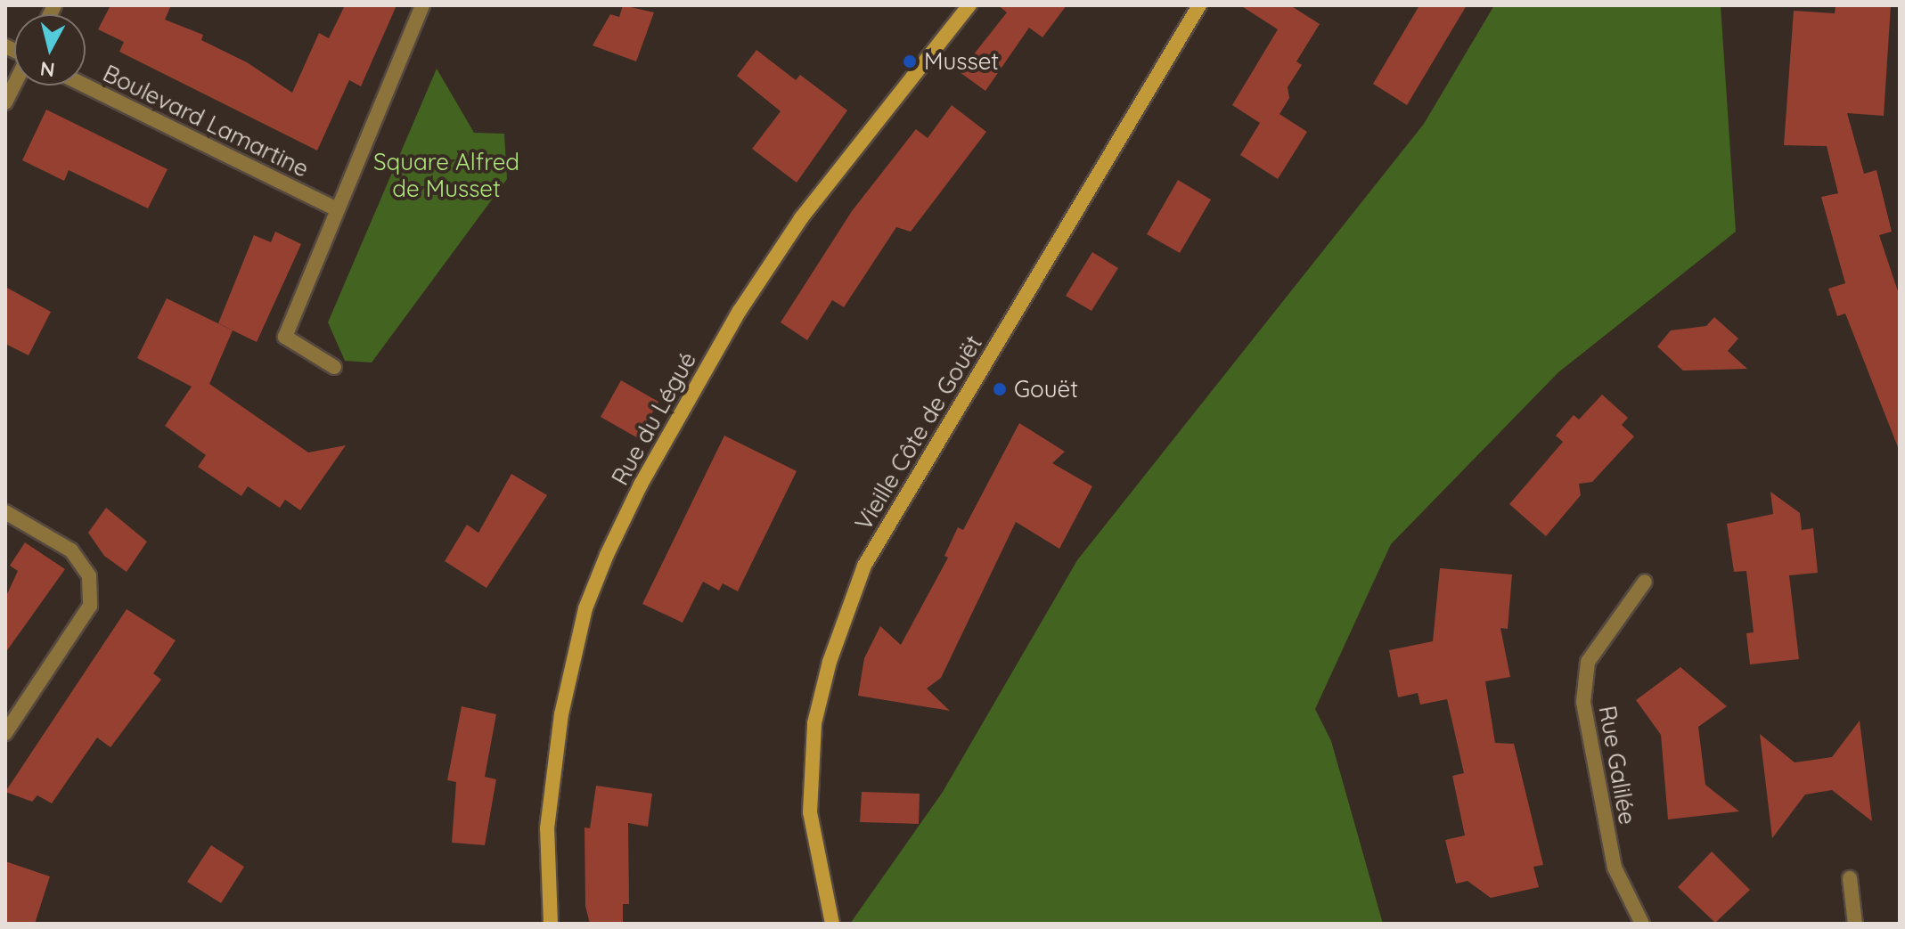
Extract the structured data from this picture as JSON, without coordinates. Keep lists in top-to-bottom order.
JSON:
{
  "streets": {
    "street": [
      "Boulevard Lamartine",
      "Rue du Légué",
      "Vieille Côte de Gouët",
      "Rue Galilée"
    ]
  },
  "parks": ["Square Alfred de Musset"],
  "places": ["Musset", "Gouët"],
  "north": "bottom"
}
